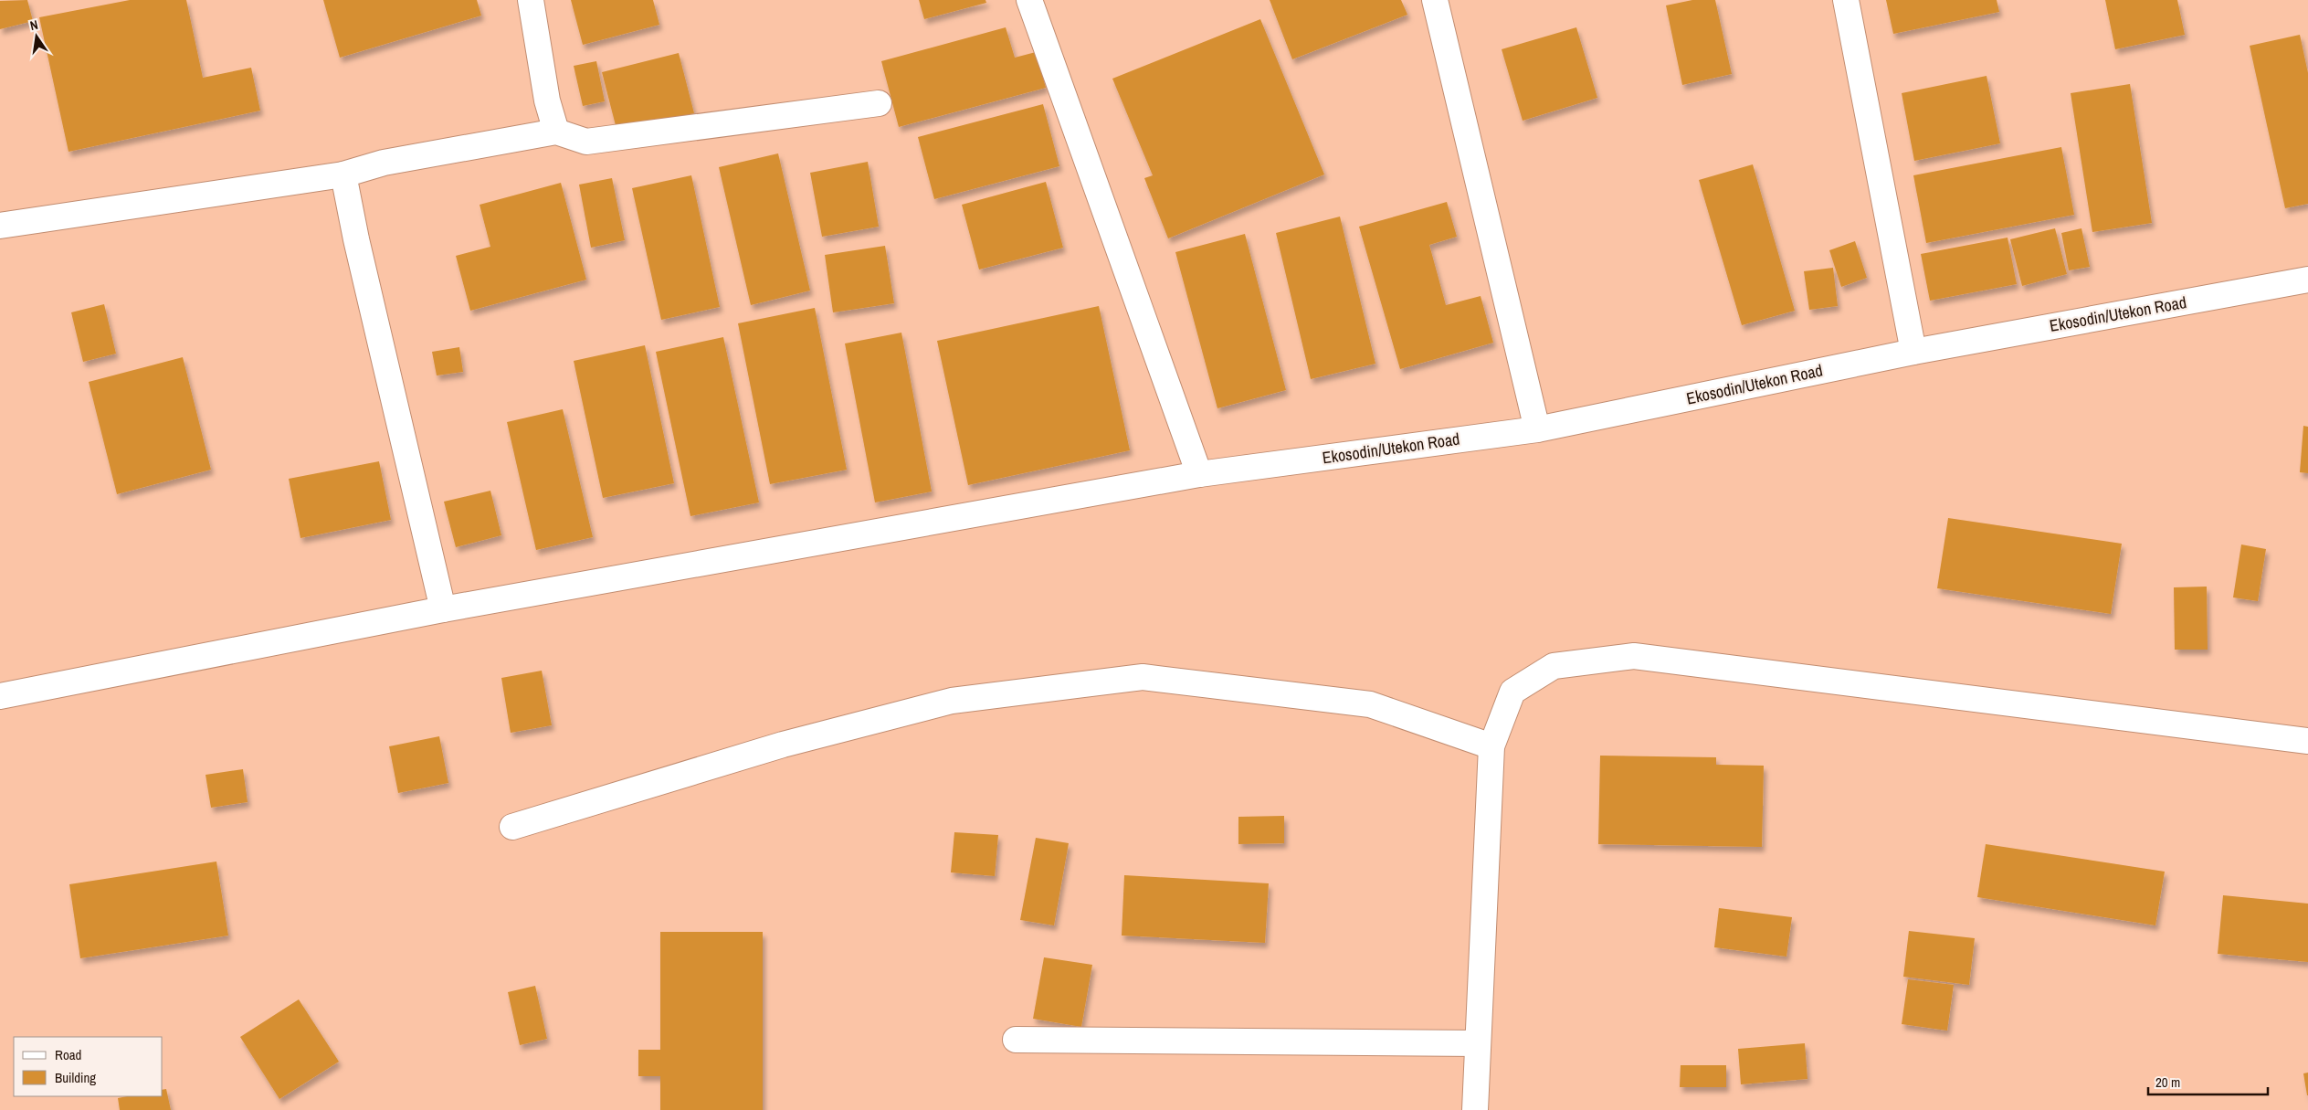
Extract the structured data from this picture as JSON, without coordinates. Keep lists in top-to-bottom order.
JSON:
{
  "streets": {
    "street": ["Ekosodin/Utekon Road"]
  },
  "legend": ["Road", "Building"],
  "scale_bar": "20 m",
  "north": "top"
}
